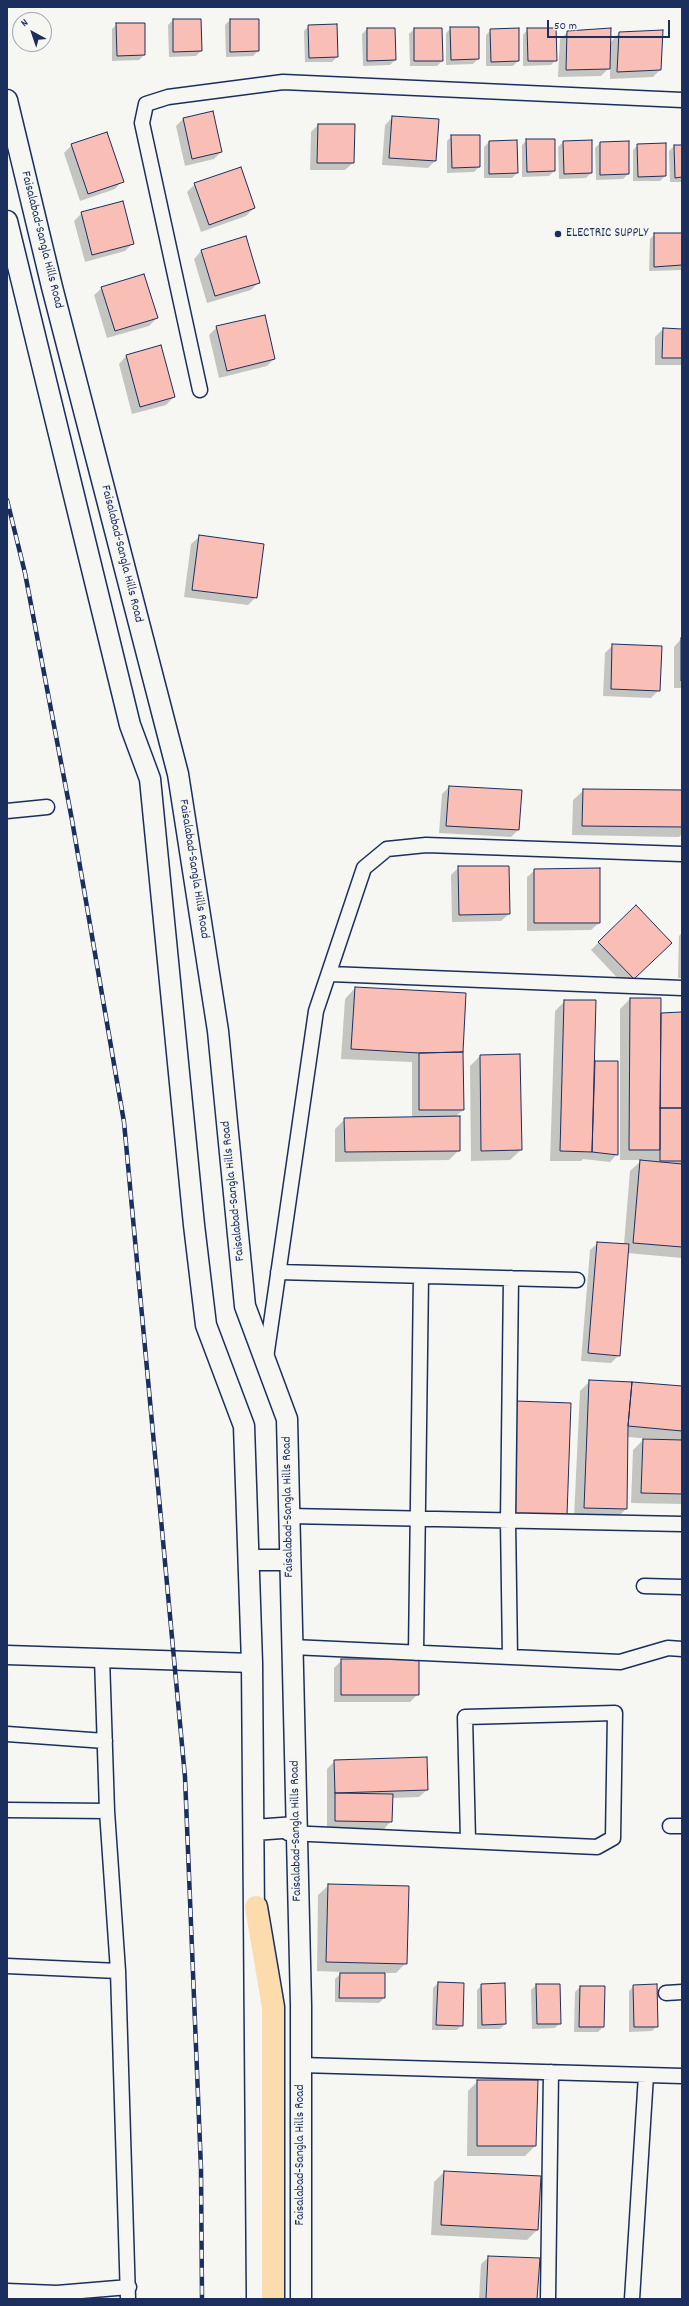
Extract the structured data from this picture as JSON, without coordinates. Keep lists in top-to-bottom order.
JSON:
{
  "streets": {
    "main road": ["Faisalabad-Sangla Hills Road"]
  },
  "places": ["ELECTRIC SUPPLY"],
  "scale_bar": "50 m",
  "north": "top left"
}
